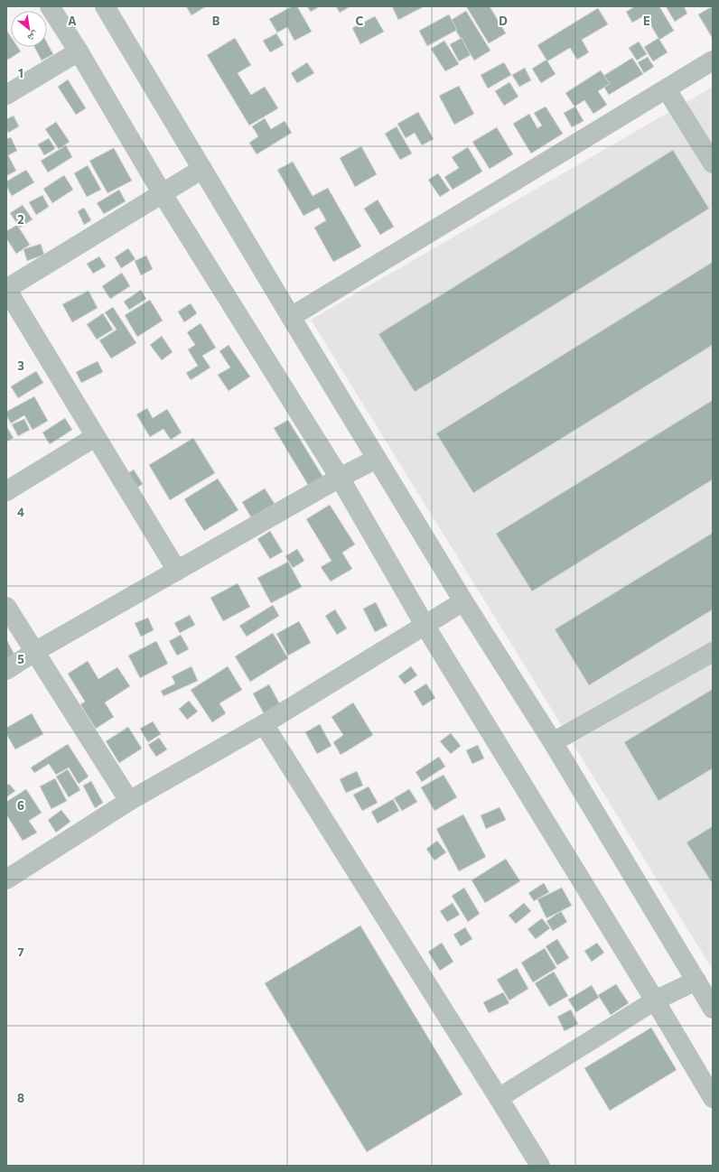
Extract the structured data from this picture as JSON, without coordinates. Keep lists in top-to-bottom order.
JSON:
{
  "north": "bottom right",
  "grid": {
    "columns": [
      "A",
      "B",
      "C",
      "D",
      "E"
    ],
    "rows": [
      "1",
      "2",
      "3",
      "4",
      "5",
      "6",
      "7",
      "8"
    ]
  }
}
